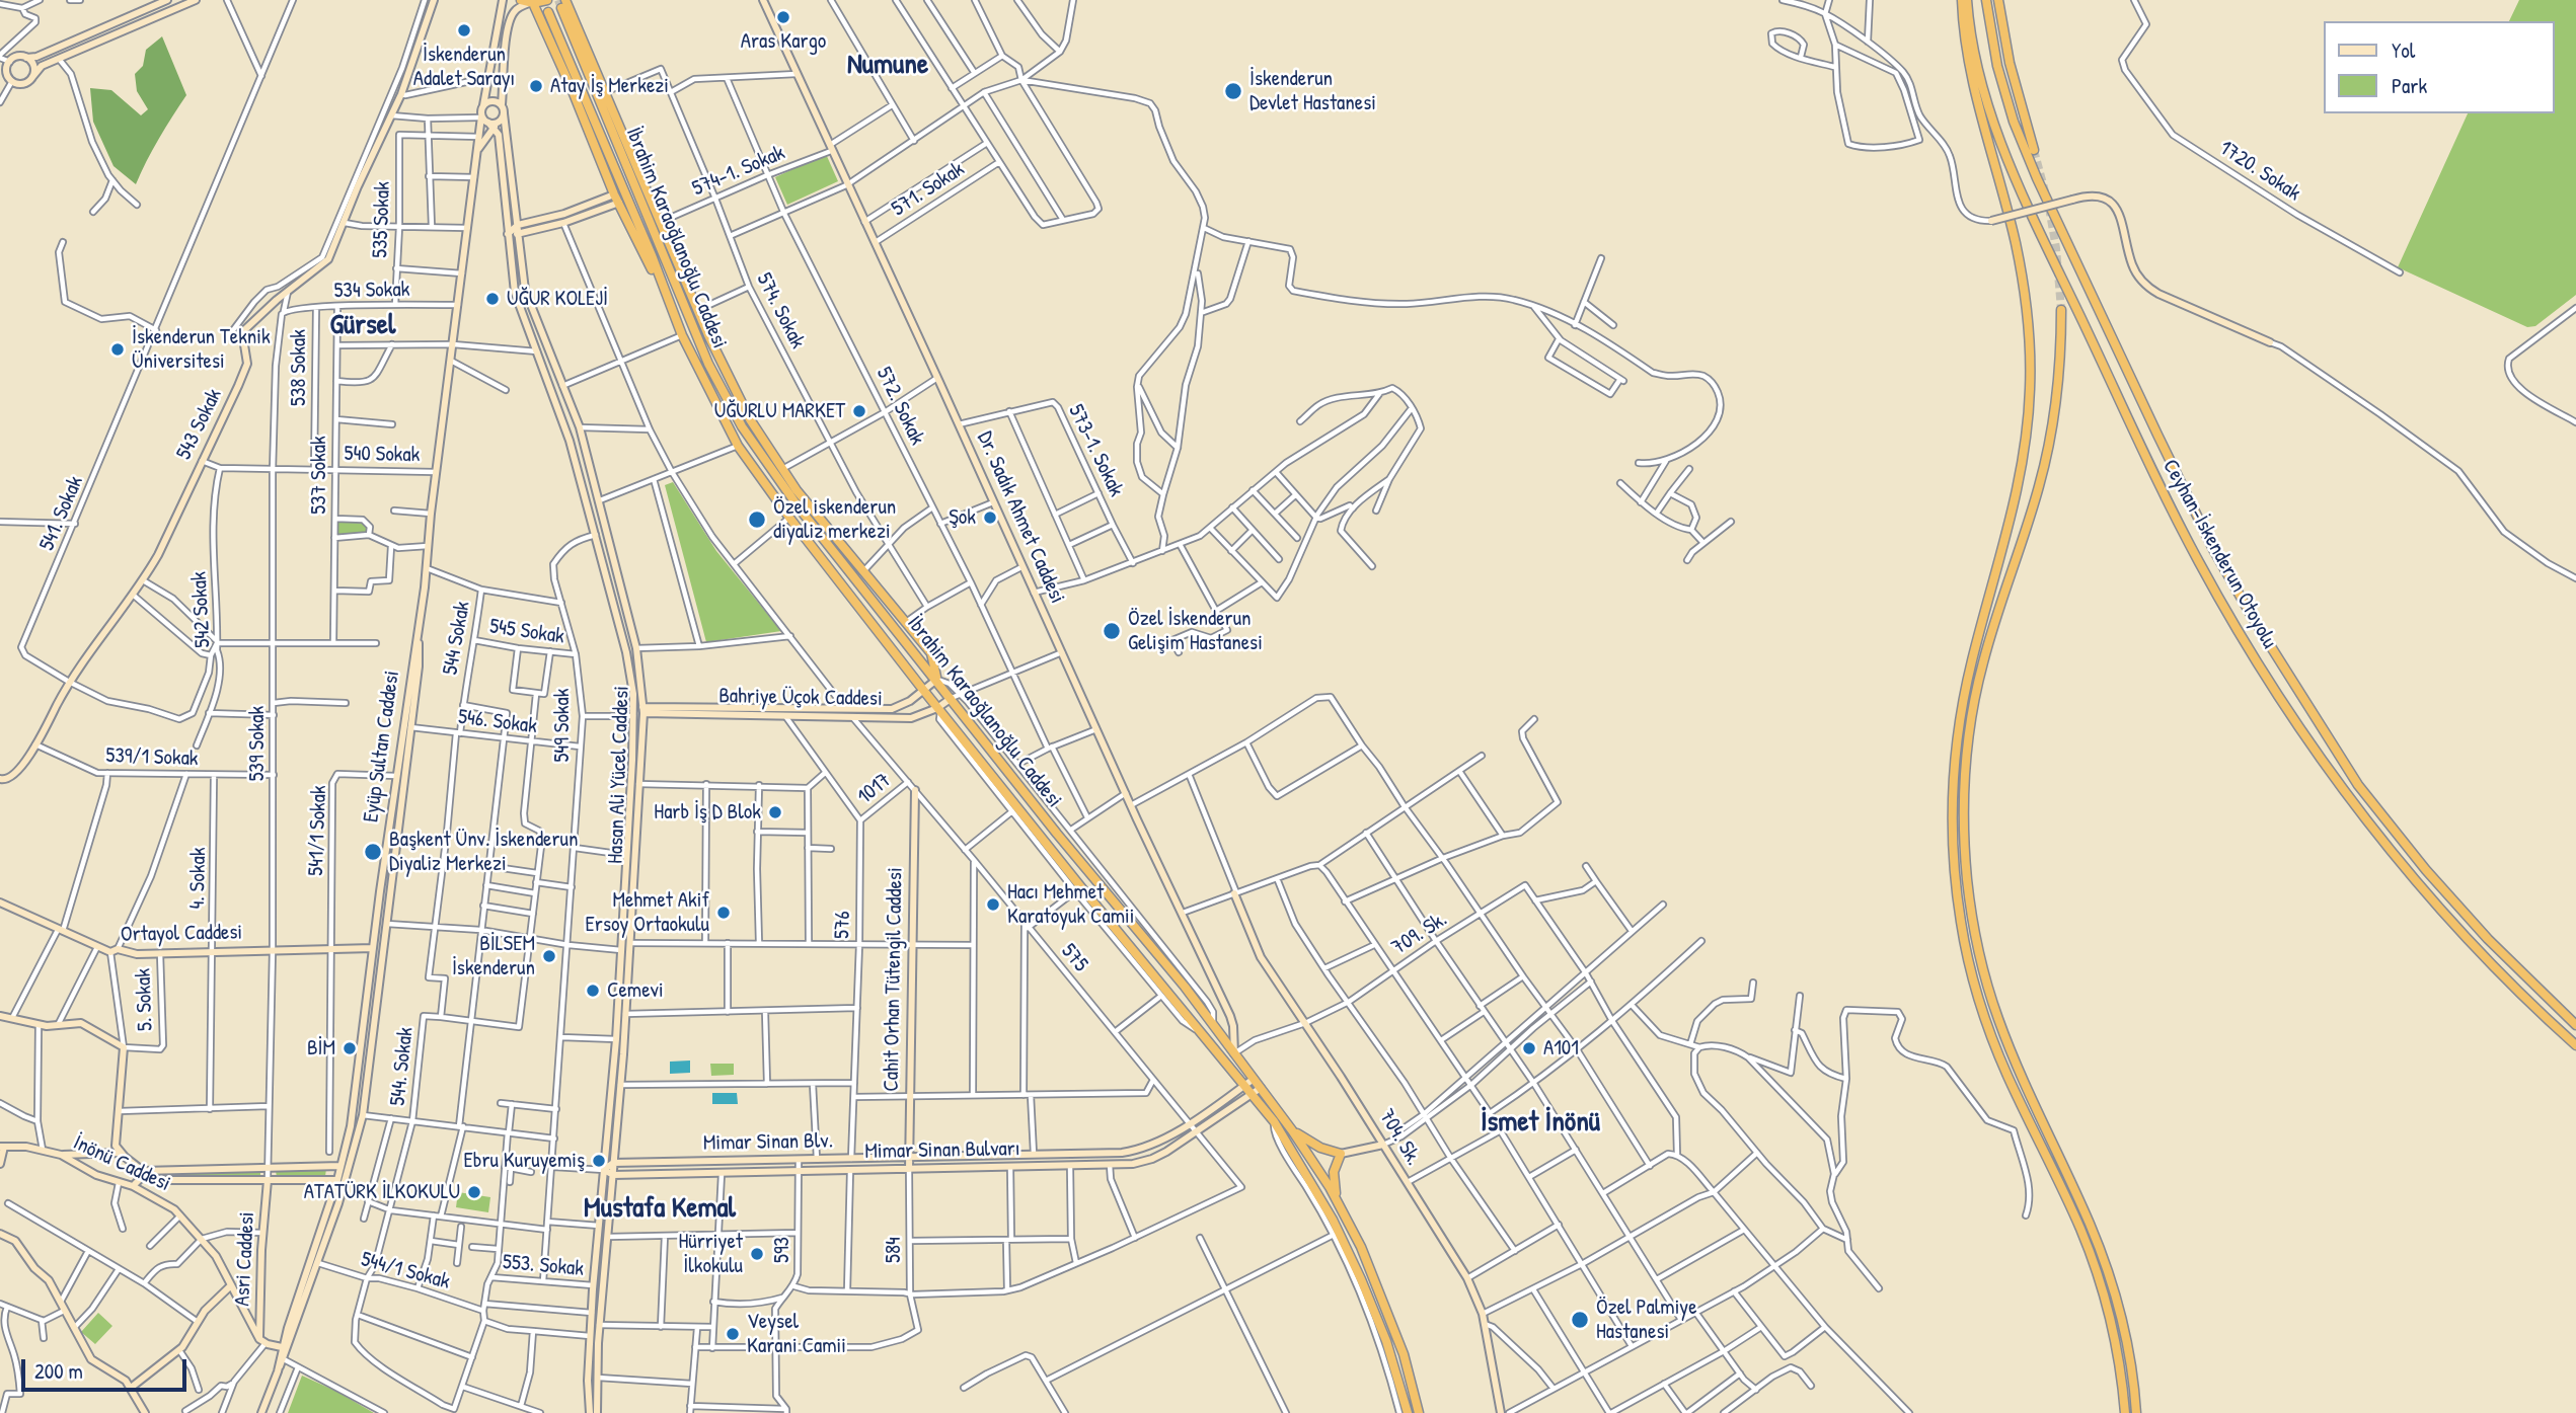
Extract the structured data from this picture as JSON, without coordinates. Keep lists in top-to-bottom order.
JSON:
{
  "streets": {
    "highway": ["İbrahim Karaoğlanoğlu Caddesi", "Ceyhan-İskenderun Otoyolu"],
    "street": [
      "574-1. Sokak",
      "1720. Sokak",
      "571. Sokak",
      "535 Sokak",
      "534 Sokak",
      "574. Sokak",
      "538 Sokak",
      "572. Sokak",
      "543 Sokak",
      "573-1. Sokak",
      "540 Sokak",
      "537 Sokak",
      "541. Sokak",
      "Dr. Sadık Ahmet Caddesi",
      "542 Sokak",
      "545 Sokak",
      "544 Sokak",
      "Bahriye Üçok Caddesi",
      "546. Sokak",
      "549 Sokak",
      "539 Sokak",
      "Eyüp Sultan Caddesi",
      "539/1 Sokak",
      "Hasan Ali Yücel Caddesi",
      "1017",
      "541/1 Sokak",
      "4. Sokak",
      "576",
      "Ortayol Caddesi",
      "709. Sk.",
      "575",
      "Cahit Orhan Tütengil Caddesi",
      "5. Sokak",
      "544. Sokak",
      "704. Sk.",
      "Mimar Sinan Blv.",
      "Mimar Sinan Bulvarı",
      "İnönü Caddesi",
      "593",
      "584",
      "Asri Caddesi",
      "553. Sokak",
      "544/1 Sokak"
    ]
  },
  "crossings": [
    ["574-1. Sokak", "574. Sokak"],
    ["574-1. Sokak", "572. Sokak"],
    ["574-1. Sokak", "Dr. Sadık Ahmet Caddesi"],
    ["571. Sokak", "Dr. Sadık Ahmet Caddesi"],
    ["535 Sokak", "534 Sokak"],
    ["İbrahim Karaoğlanoğlu Caddesi", "Dr. Sadık Ahmet Caddesi"],
    ["İbrahim Karaoğlanoğlu Caddesi", "Bahriye Üçok Caddesi"],
    ["İbrahim Karaoğlanoğlu Caddesi", "709. Sk."],
    ["İbrahim Karaoğlanoğlu Caddesi", "Mimar Sinan Blv."],
    ["İbrahim Karaoğlanoğlu Caddesi", "Mimar Sinan Bulvarı"],
    ["534 Sokak", "538 Sokak"],
    ["534 Sokak", "537 Sokak"],
    ["534 Sokak", "539 Sokak"],
    ["534 Sokak", "Eyüp Sultan Caddesi"],
    ["538 Sokak", "540 Sokak"],
    ["543 Sokak", "540 Sokak"],
    ["543 Sokak", "541. Sokak"],
    ["543 Sokak", "539 Sokak"],
    ["543 Sokak", "539/1 Sokak"],
    ["573-1. Sokak", "Dr. Sadık Ahmet Caddesi"],
    ["540 Sokak", "537 Sokak"],
    ["540 Sokak", "542 Sokak"],
    ["540 Sokak", "539 Sokak"],
    ["540 Sokak", "Eyüp Sultan Caddesi"],
    ["541. Sokak", "542 Sokak"],
    ["Dr. Sadık Ahmet Caddesi", "709. Sk."],
    ["545 Sokak", "544 Sokak"],
    ["545 Sokak", "549 Sokak"],
    ["544 Sokak", "546. Sokak"],
    ["Bahriye Üçok Caddesi", "Hasan Ali Yücel Caddesi"],
    ["Bahriye Üçok Caddesi", "575"],
    ["546. Sokak", "549 Sokak"],
    ["549 Sokak", "553. Sokak"],
    ["539 Sokak", "539/1 Sokak"],
    ["539 Sokak", "Ortayol Caddesi"],
    ["539 Sokak", "Asri Caddesi"],
    ["Eyüp Sultan Caddesi", "Hasan Ali Yücel Caddesi"],
    ["Eyüp Sultan Caddesi", "541/1 Sokak"],
    ["Eyüp Sultan Caddesi", "Ortayol Caddesi"],
    ["539/1 Sokak", "4. Sokak"],
    ["Hasan Ali Yücel Caddesi", "Mimar Sinan Blv."],
    ["Hasan Ali Yücel Caddesi", "Mimar Sinan Bulvarı"],
    ["1017", "576"],
    ["1017", "575"],
    ["541/1 Sokak", "Ortayol Caddesi"],
    ["4. Sokak", "Ortayol Caddesi"],
    ["576", "Mimar Sinan Blv."],
    ["Ortayol Caddesi", "5. Sokak"],
    ["709. Sk.", "704. Sk."],
    ["575", "Cahit Orhan Tütengil Caddesi"],
    ["575", "Mimar Sinan Blv."],
    ["575", "Mimar Sinan Bulvarı"],
    ["Cahit Orhan Tütengil Caddesi", "Mimar Sinan Blv."],
    ["Cahit Orhan Tütengil Caddesi", "Mimar Sinan Bulvarı"],
    ["Cahit Orhan Tütengil Caddesi", "584"],
    ["544. Sokak", "544/1 Sokak"],
    ["Mimar Sinan Blv.", "593"],
    ["Mimar Sinan Bulvarı", "593"],
    ["Mimar Sinan Bulvarı", "584"],
    ["İnönü Caddesi", "Asri Caddesi"]
  ],
  "districts": [
    "Numune",
    "Gürsel",
    "İsmet İnönü",
    "Mustafa Kemal"
  ],
  "places": [
    "Aras Kargo",
    "İskenderun Adalet Sarayı",
    "Atay İş Merkezi",
    "İskenderun Devlet Hastanesi",
    "UĞUR KOLEJİ",
    "İskenderun Teknik Üniversitesi",
    "UĞURLU MARKET",
    "Şok",
    "Özel iskenderun diyaliz merkezi",
    "Özel İskenderun Gelişim Hastanesi",
    "Harb İş D Blok",
    "Başkent Ünv. İskenderun Diyaliz Merkezi",
    "Hacı Mehmet Karatoyuk Camii",
    "Mehmet Akif Ersoy Ortaokulu",
    "BİLSEM İskenderun",
    "Cemevi",
    "BİM",
    "A101",
    "Ebru Kuruyemiş",
    "ATATÜRK İLKOKULU",
    "Hürriyet İlkokulu",
    "Özel Palmiye Hastanesi",
    "Veysel Karani Camii"
  ],
  "legend": ["Yol", "Park"],
  "scale_bar": "200 m"
}
